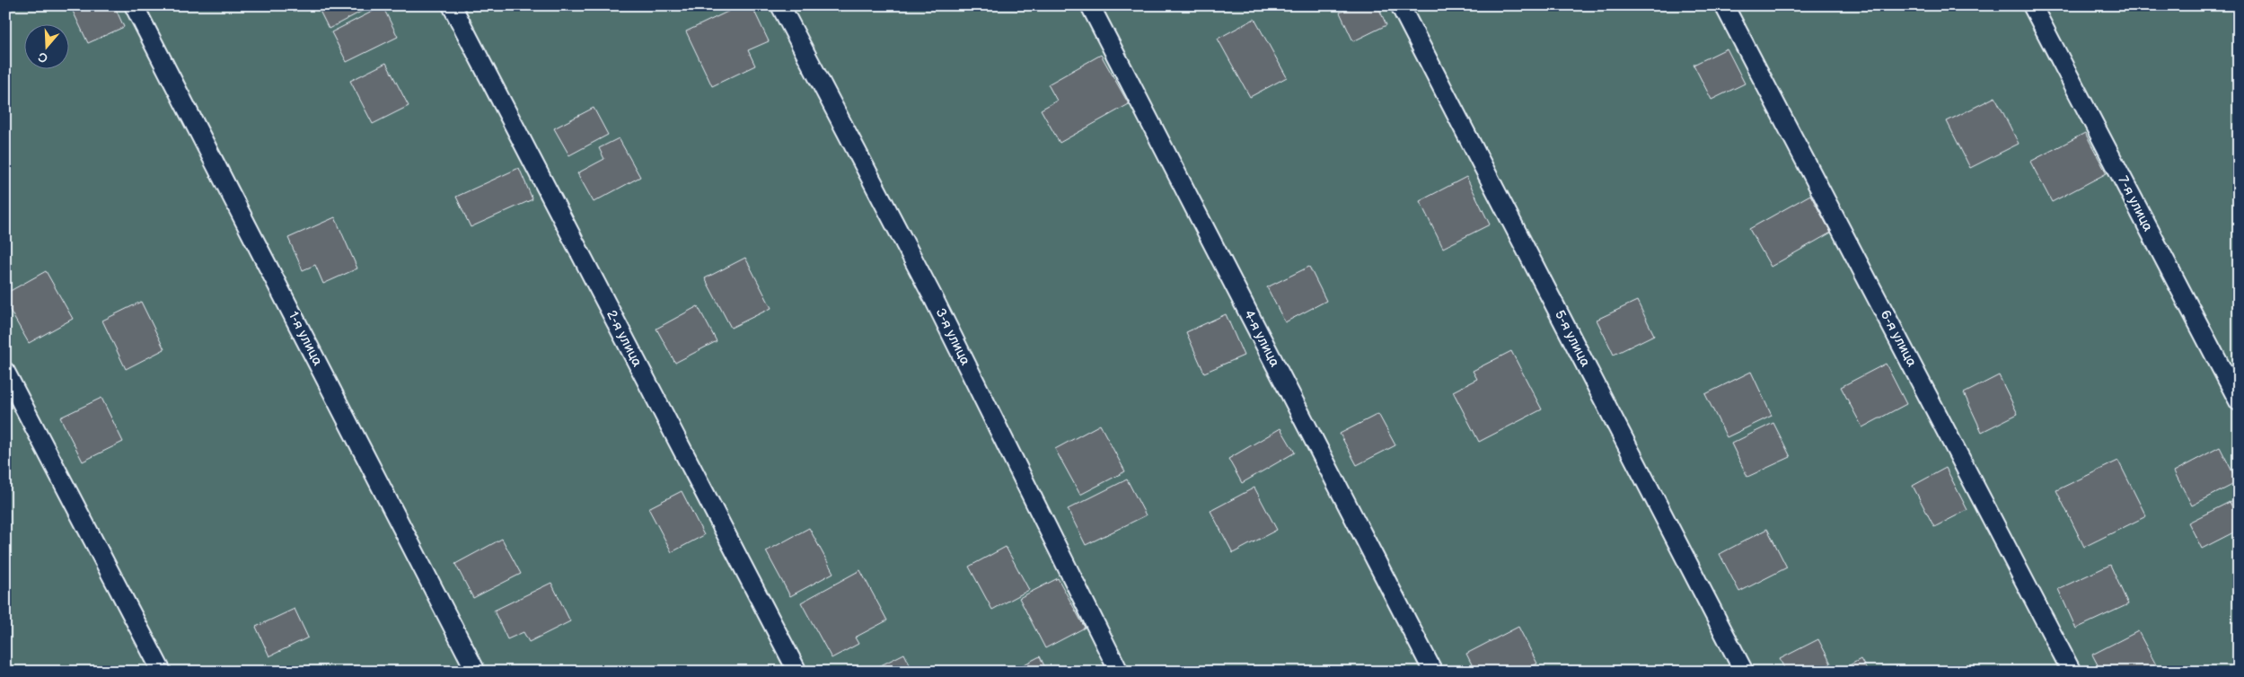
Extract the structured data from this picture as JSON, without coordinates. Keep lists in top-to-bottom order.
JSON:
{
  "streets": {
    "lane": [
      "7-я улица",
      "3-я улица",
      "1-я улица",
      "2-я улица",
      "4-я улица",
      "5-я улица",
      "6-я улица"
    ]
  },
  "north": "bottom"
}
